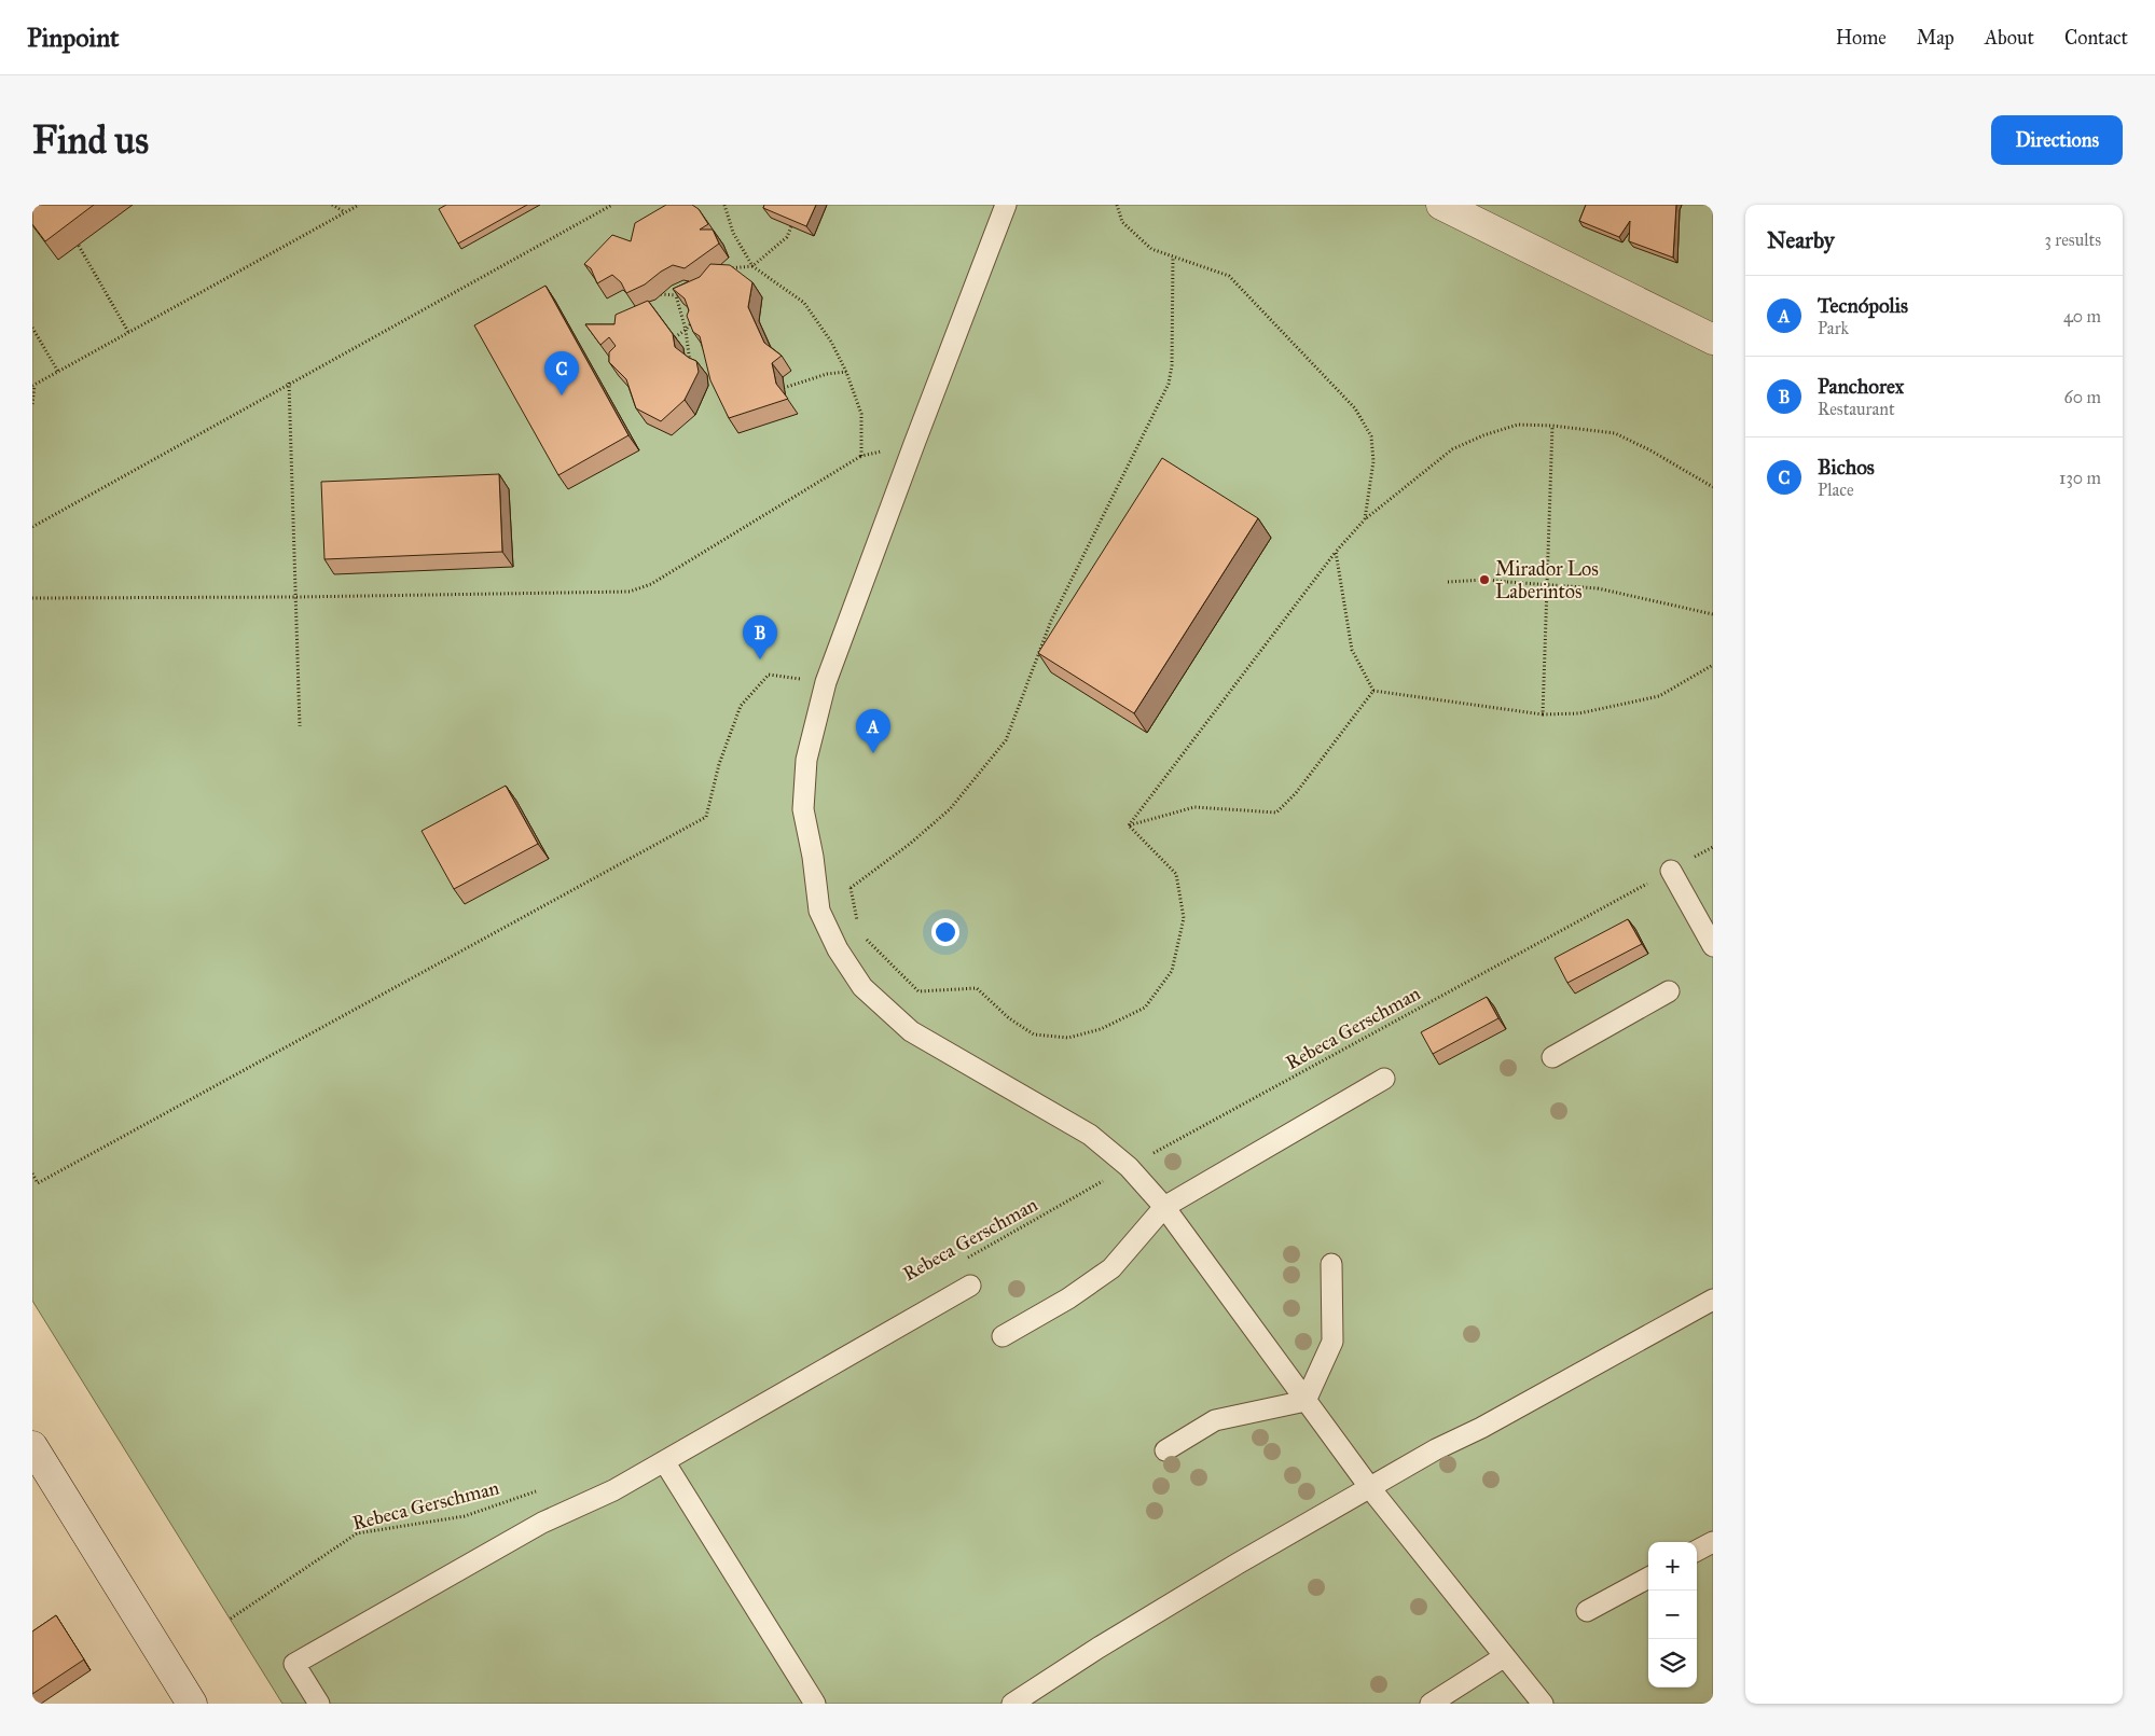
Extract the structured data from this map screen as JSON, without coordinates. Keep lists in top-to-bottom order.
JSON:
{
  "streets": {
    "path": ["Rebeca Gerschman"]
  },
  "places": ["Mirador Los Laberintos"],
  "page": {
    "header": "Pinpoint",
    "nav": [
      "Home",
      "Map",
      "About",
      "Contact"
    ],
    "buttons": "Directions",
    "title": "Find us",
    "heading": ["Nearby", "3 results"],
    "list": [
      {
        "mark": "A",
        "name": "Tecnópolis",
        "note": "Park",
        "value": "40 m"
      },
      {
        "mark": "B",
        "name": "Panchorex",
        "note": "Restaurant",
        "value": "60 m"
      },
      {
        "mark": "C",
        "name": "Bichos",
        "note": "Place",
        "value": "130 m"
      }
    ],
    "pins": ["C", "B", "A"],
    "map_buttons": ["+", "−"]
  }
}
